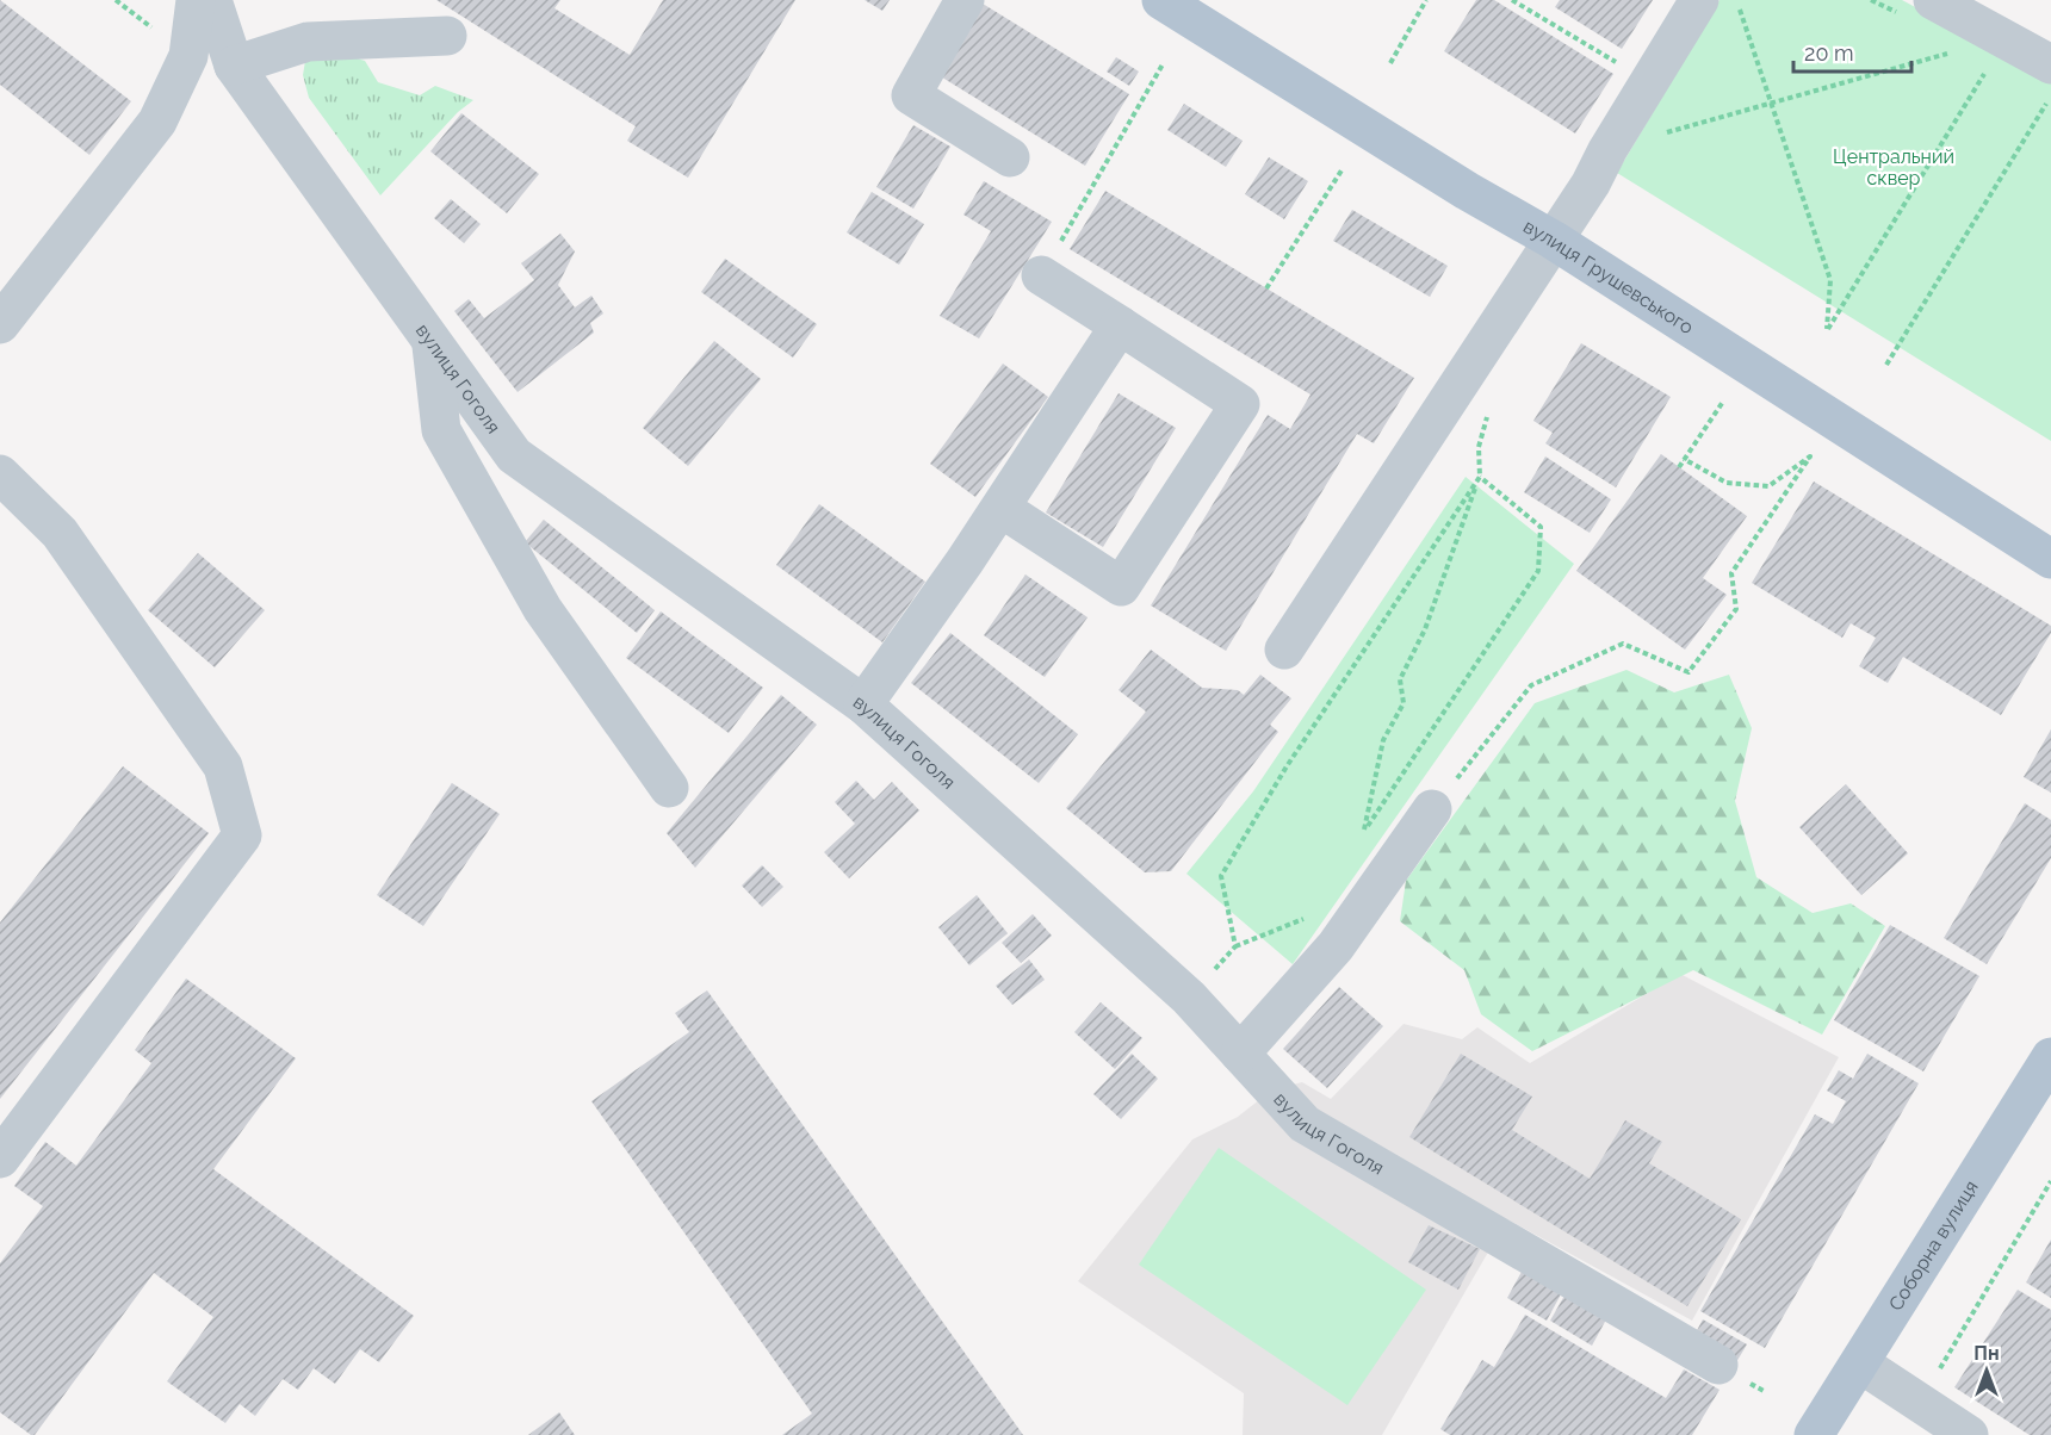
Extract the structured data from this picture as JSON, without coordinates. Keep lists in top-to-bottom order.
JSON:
{
  "streets": {
    "main road": ["вулиця Грушевського", "Соборна вулиця"],
    "street": ["вулиця Гоголя"]
  },
  "parks": ["Центральний сквер"],
  "scale_bar": "20 m",
  "north": "top"
}
